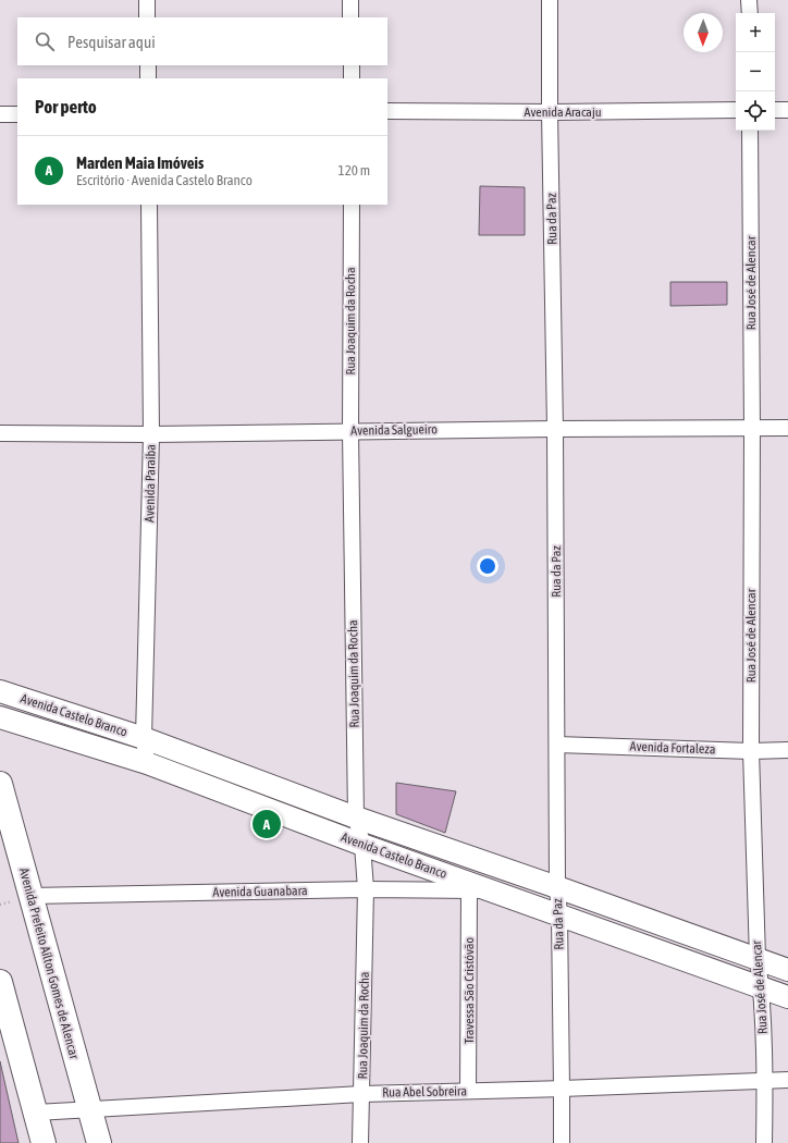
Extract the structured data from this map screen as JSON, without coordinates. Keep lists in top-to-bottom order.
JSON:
{
  "streets": {
    "main road": ["Avenida Castelo Branco", "Avenida Prefeito Aílton Gomes de Alencar"],
    "street": [
      "Avenida Aracaju",
      "Rua da Paz",
      "Rua José de Alencar",
      "Rua Joaquim da Rocha",
      "Avenida Salgueiro",
      "Avenida Paraíba",
      "Avenida Fortaleza",
      "Avenida Guanabara",
      "Travessa São Cristóvão",
      "Rua Abel Sobreira"
    ]
  },
  "crossings": [
    ["Avenida Aracaju", "Rua da Paz"],
    ["Rua da Paz", "Avenida Salgueiro"],
    ["Rua da Paz", "Avenida Castelo Branco"],
    ["Rua da Paz", "Avenida Fortaleza"],
    ["Rua da Paz", "Rua Abel Sobreira"],
    ["Rua José de Alencar", "Avenida Salgueiro"],
    ["Rua José de Alencar", "Avenida Castelo Branco"],
    ["Rua José de Alencar", "Avenida Fortaleza"],
    ["Rua José de Alencar", "Rua Abel Sobreira"],
    ["Rua Joaquim da Rocha", "Avenida Salgueiro"],
    ["Rua Joaquim da Rocha", "Avenida Castelo Branco"],
    ["Rua Joaquim da Rocha", "Avenida Guanabara"],
    ["Rua Joaquim da Rocha", "Rua Abel Sobreira"],
    ["Avenida Salgueiro", "Avenida Paraíba"],
    ["Avenida Paraíba", "Avenida Castelo Branco"],
    ["Avenida Castelo Branco", "Avenida Guanabara"],
    ["Avenida Castelo Branco", "Travessa São Cristóvão"],
    ["Avenida Guanabara", "Avenida Prefeito Aílton Gomes de Alencar"],
    ["Avenida Guanabara", "Travessa São Cristóvão"],
    ["Avenida Prefeito Aílton Gomes de Alencar", "Rua Abel Sobreira"],
    ["Travessa São Cristóvão", "Rua Abel Sobreira"]
  ],
  "north": "bottom",
  "page": {
    "map_buttons": ["+", "−"],
    "search": "Pesquisar aqui",
    "heading": "Por perto",
    "list": [
      {
        "mark": "A",
        "name": "Marden Maia Imóveis",
        "note": "Escritório · Avenida Castelo Branco",
        "value": "120 m"
      }
    ],
    "pins": "A"
  }
}
